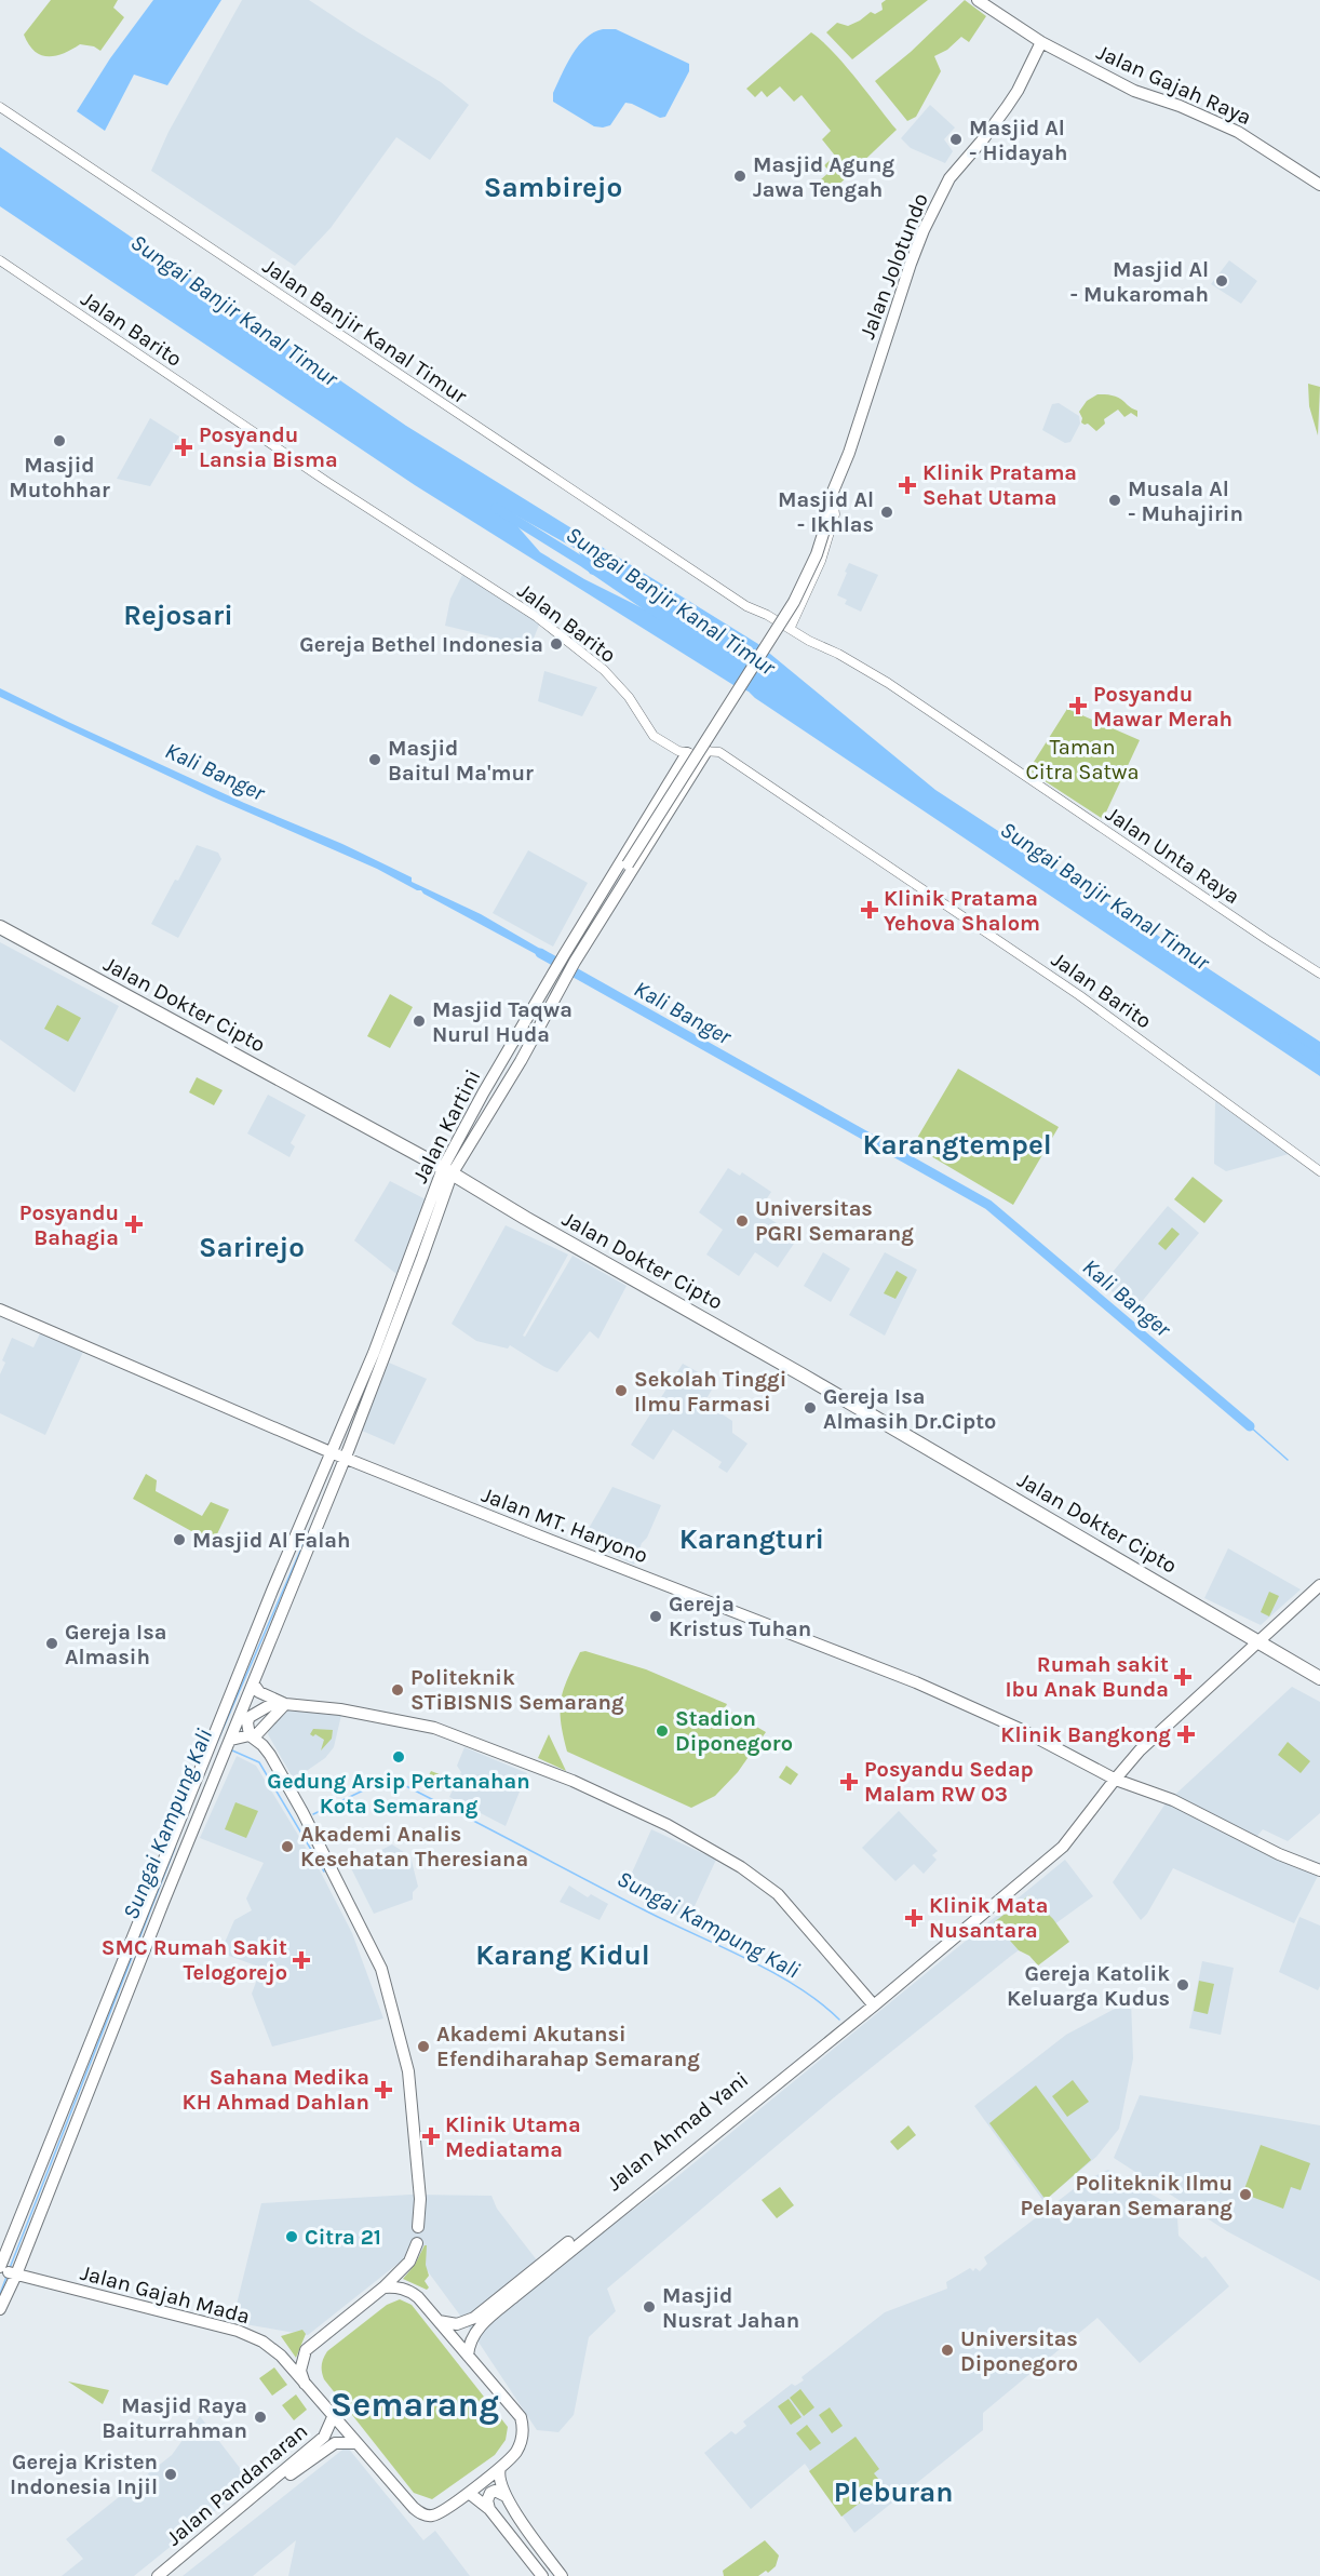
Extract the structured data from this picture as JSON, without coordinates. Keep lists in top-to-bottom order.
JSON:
{
  "streets": {
    "highway": ["Jalan Dokter Cipto"],
    "main road": [
      "Jalan Gajah Raya",
      "Jalan Jolotundo",
      "Jalan Kartini",
      "Jalan MT. Haryono",
      "Jalan Ahmad Yani",
      "Jalan Gajah Mada",
      "Jalan Pandanaran"
    ],
    "street": ["Jalan Barito", "Jalan Banjir Kanal Timur", "Jalan Unta Raya"]
  },
  "crossings": [
    ["Jalan Gajah Raya", "Jalan Jolotundo"],
    ["Jalan Jolotundo", "Jalan Kartini"],
    ["Jalan Barito", "Jalan Kartini"],
    ["Jalan Banjir Kanal Timur", "Jalan Unta Raya"],
    ["Jalan Dokter Cipto", "Jalan Kartini"],
    ["Jalan Dokter Cipto", "Jalan Ahmad Yani"],
    ["Jalan Kartini", "Jalan MT. Haryono"],
    ["Jalan Kartini", "Jalan Gajah Mada"],
    ["Jalan MT. Haryono", "Jalan Ahmad Yani"],
    ["Jalan Ahmad Yani", "Jalan Gajah Mada"],
    ["Jalan Gajah Mada", "Jalan Pandanaran"]
  ],
  "districts": [
    "Sambirejo",
    "Rejosari",
    "Karangtempel",
    "Sarirejo",
    "Karangturi",
    "Karang Kidul",
    "Semarang",
    "Pleburan"
  ],
  "water": ["Sungai Banjir Kanal Timur", "Kali Banger", "Sungai Kampung Kali"],
  "parks": ["Taman Citra Satwa"],
  "places": {
    "other": [
      "Masjid Al - Hidayah",
      "Masjid Agung Jawa Tengah",
      "Masjid Al - Mukaromah",
      "Masjid Mutohhar",
      "Musala Al - Muhajirin",
      "Masjid Al - Ikhlas",
      "Gereja Bethel Indonesia",
      "Masjid Baitul Ma'mur",
      "Masjid Taqwa Nurul Huda",
      "Universitas PGRI Semarang",
      "Sekolah Tinggi Ilmu Farmasi",
      "Gereja Isa Almasih Dr.Cipto",
      "Masjid Al Falah",
      "Gereja Kristus Tuhan",
      "Gereja Isa Almasih",
      "Politeknik STiBISNIS Semarang",
      "Stadion Diponegoro",
      "Gedung Arsip Pertanahan Kota Semarang",
      "Akademi Analis Kesehatan Theresiana",
      "Gereja Katolik Keluarga Kudus",
      "Akademi Akutansi Efendiharahap Semarang",
      "Politeknik Ilmu Pelayaran Semarang",
      "Citra 21",
      "Masjid Nusrat Jahan",
      "Universitas Diponegoro",
      "Masjid Raya Baiturrahman",
      "Gereja Kristen Indonesia Injil"
    ],
    "health": [
      "Posyandu Lansia Bisma",
      "Klinik Pratama Sehat Utama",
      "Posyandu Mawar Merah",
      "Klinik Pratama Yehova Shalom",
      "Posyandu Bahagia",
      "Rumah sakit Ibu Anak Bunda",
      "Klinik Bangkong",
      "Posyandu Sedap Malam RW 03",
      "Klinik Mata Nusantara",
      "SMC Rumah Sakit Telogorejo",
      "Sahana Medika KH Ahmad Dahlan",
      "Klinik Utama Mediatama"
    ]
  }
}
